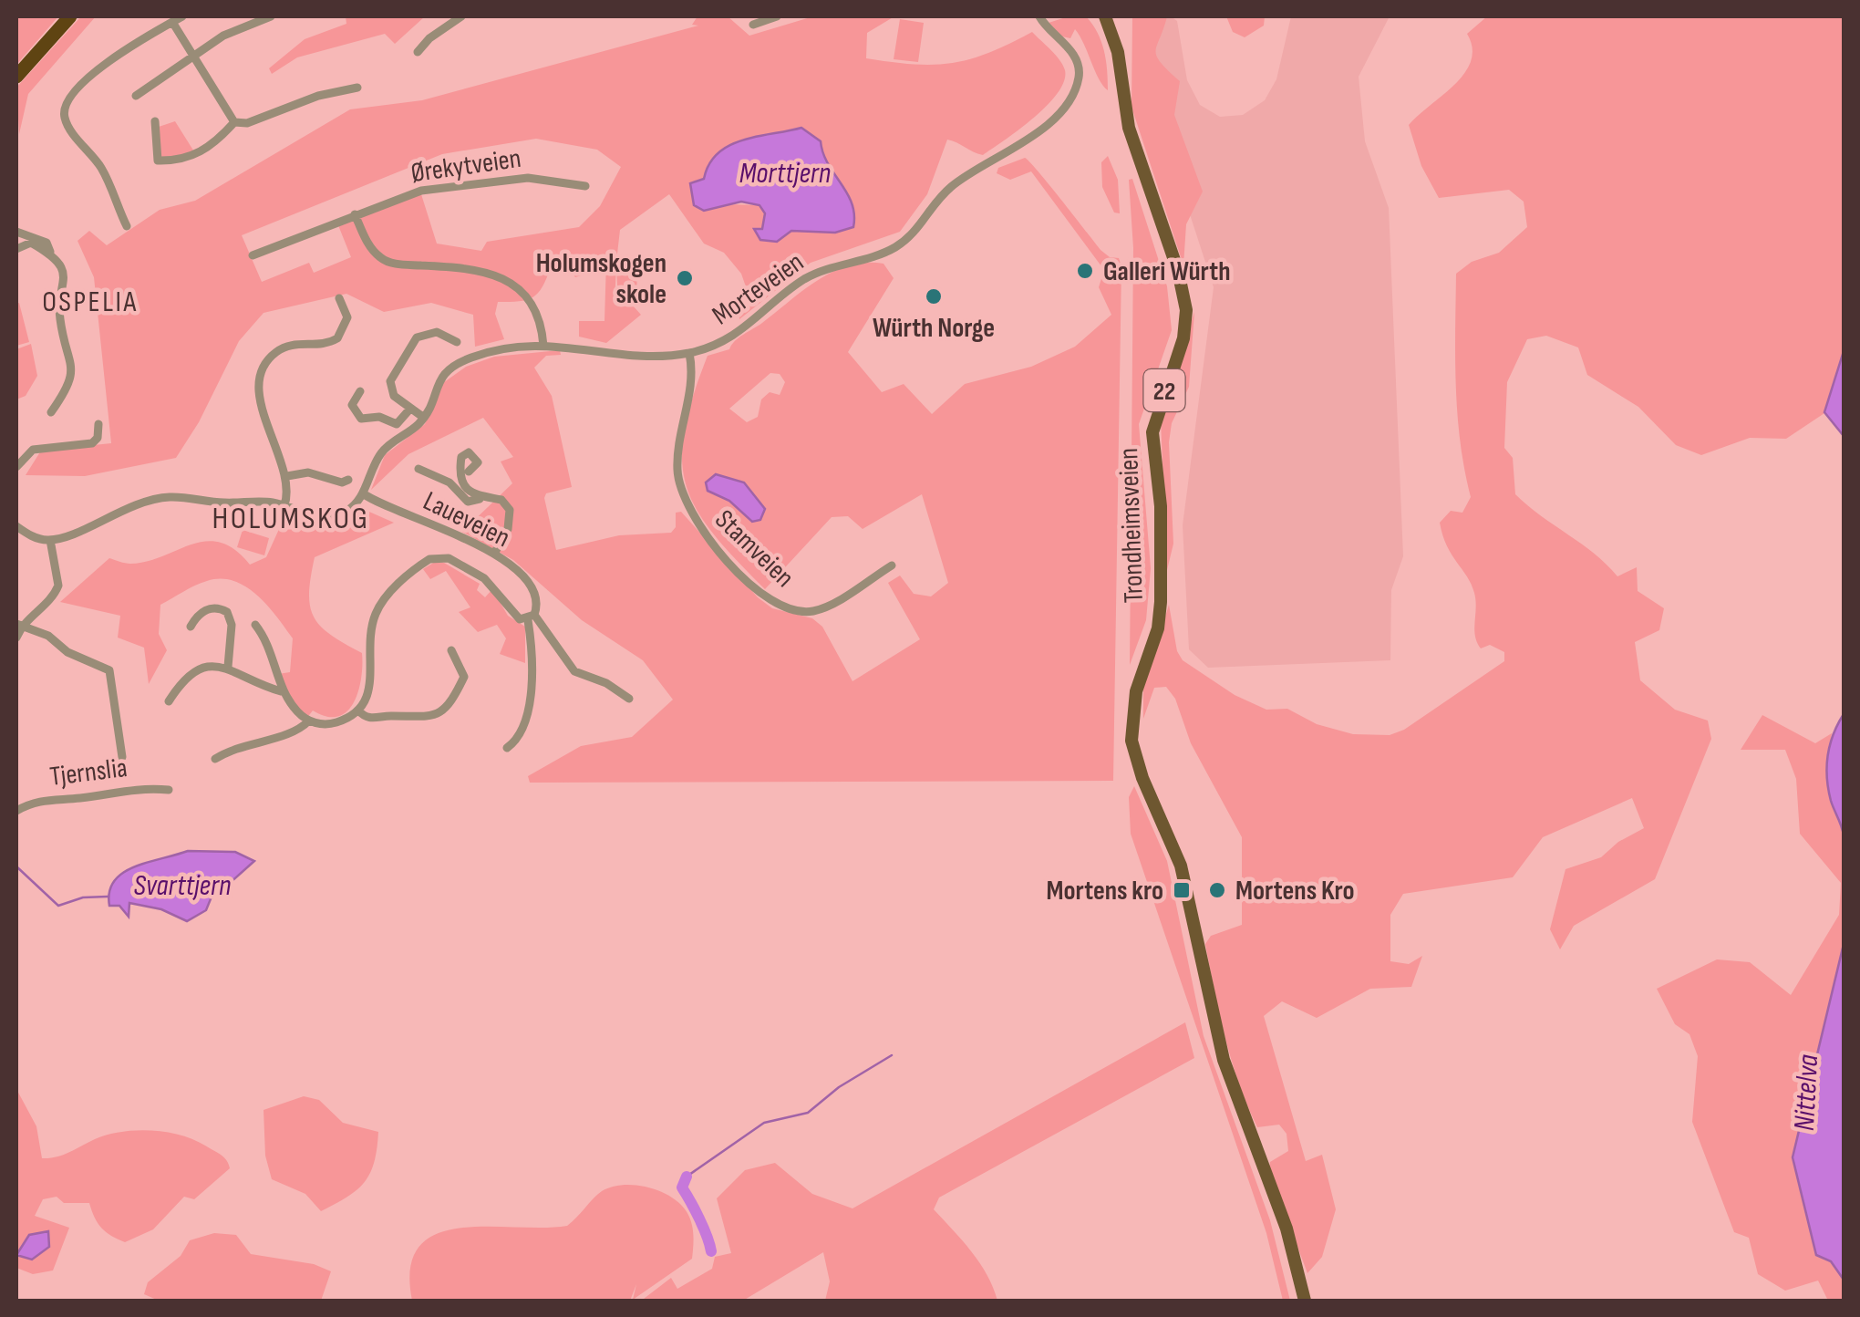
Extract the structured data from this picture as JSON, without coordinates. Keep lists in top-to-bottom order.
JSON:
{
  "streets": {
    "main road": ["22", "Trondheimsveien"],
    "street": [
      "Ørekytveien",
      "Morteveien",
      "Laueveien",
      "Stamveien",
      "Tjernslia"
    ]
  },
  "crossings": [
    ["Morteveien", "Laueveien"],
    ["Morteveien", "Stamveien"]
  ],
  "districts": ["OSPELIA", "HOLUMSKOG"],
  "water": ["Morttjern", "Svarttjern", "Nittelva"],
  "places": {
    "other": [
      "Galleri Würth",
      "Holumskogen skole",
      "Würth Norge",
      "Mortens Kro"
    ],
    "transit": ["Mortens kro"]
  }
}
